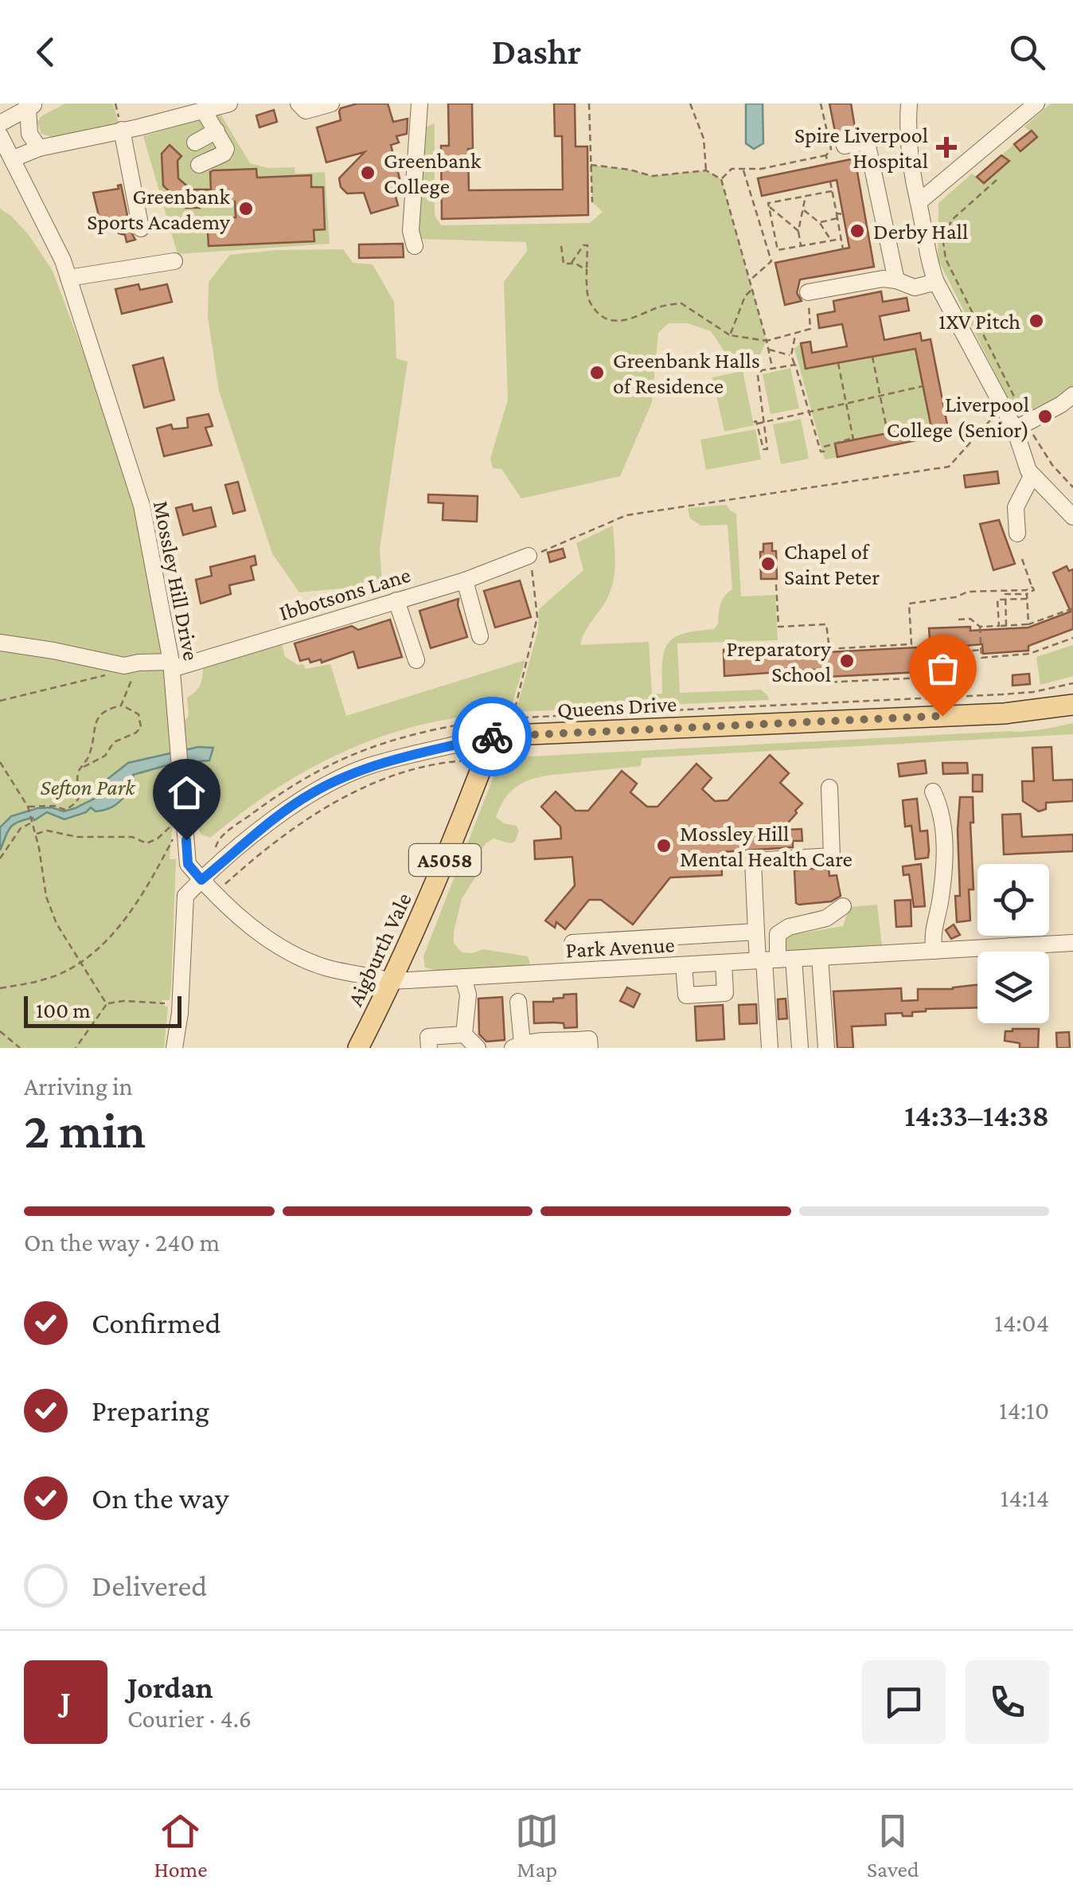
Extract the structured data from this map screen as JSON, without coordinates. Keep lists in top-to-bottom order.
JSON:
{
  "streets": {
    "main road": ["Queens Drive", "A5058", "Aigburth Vale"],
    "street": ["Mossley Hill Drive", "Ibbotsons Lane", "Park Avenue"]
  },
  "crossings": [
    ["Mossley Hill Drive", "Ibbotsons Lane"],
    ["Mossley Hill Drive", "Queens Drive"],
    ["Mossley Hill Drive", "Park Avenue"],
    ["Queens Drive", "Park Avenue"],
    ["Queens Drive", "Aigburth Vale"],
    ["Park Avenue", "Aigburth Vale"]
  ],
  "parks": ["Sefton Park"],
  "places": {
    "health": ["Spire Liverpool Hospital"],
    "other": [
      "Greenbank College",
      "Greenbank Sports Academy",
      "Derby Hall",
      "1XV Pitch",
      "Greenbank Halls of Residence",
      "Liverpool College (Senior)",
      "Chapel of Saint Peter",
      "Preparatory School",
      "Mossley Hill Mental Health Care"
    ]
  },
  "scale_bar": "100 m",
  "page": {
    "header": "Dashr",
    "scale": "100 m",
    "heading": ["2 min", "Arriving in", "14:33–14:38"],
    "panel": ["Jordan", "Courier · 4.6"],
    "bar": "On the way · 240 m",
    "list": [
      ["Confirmed", "14:04"],
      ["Preparing", "14:10"],
      ["On the way", "14:14"],
      "Delivered"
    ],
    "round": "J",
    "tabs": ["Home", "Map", "Saved"]
  }
}
